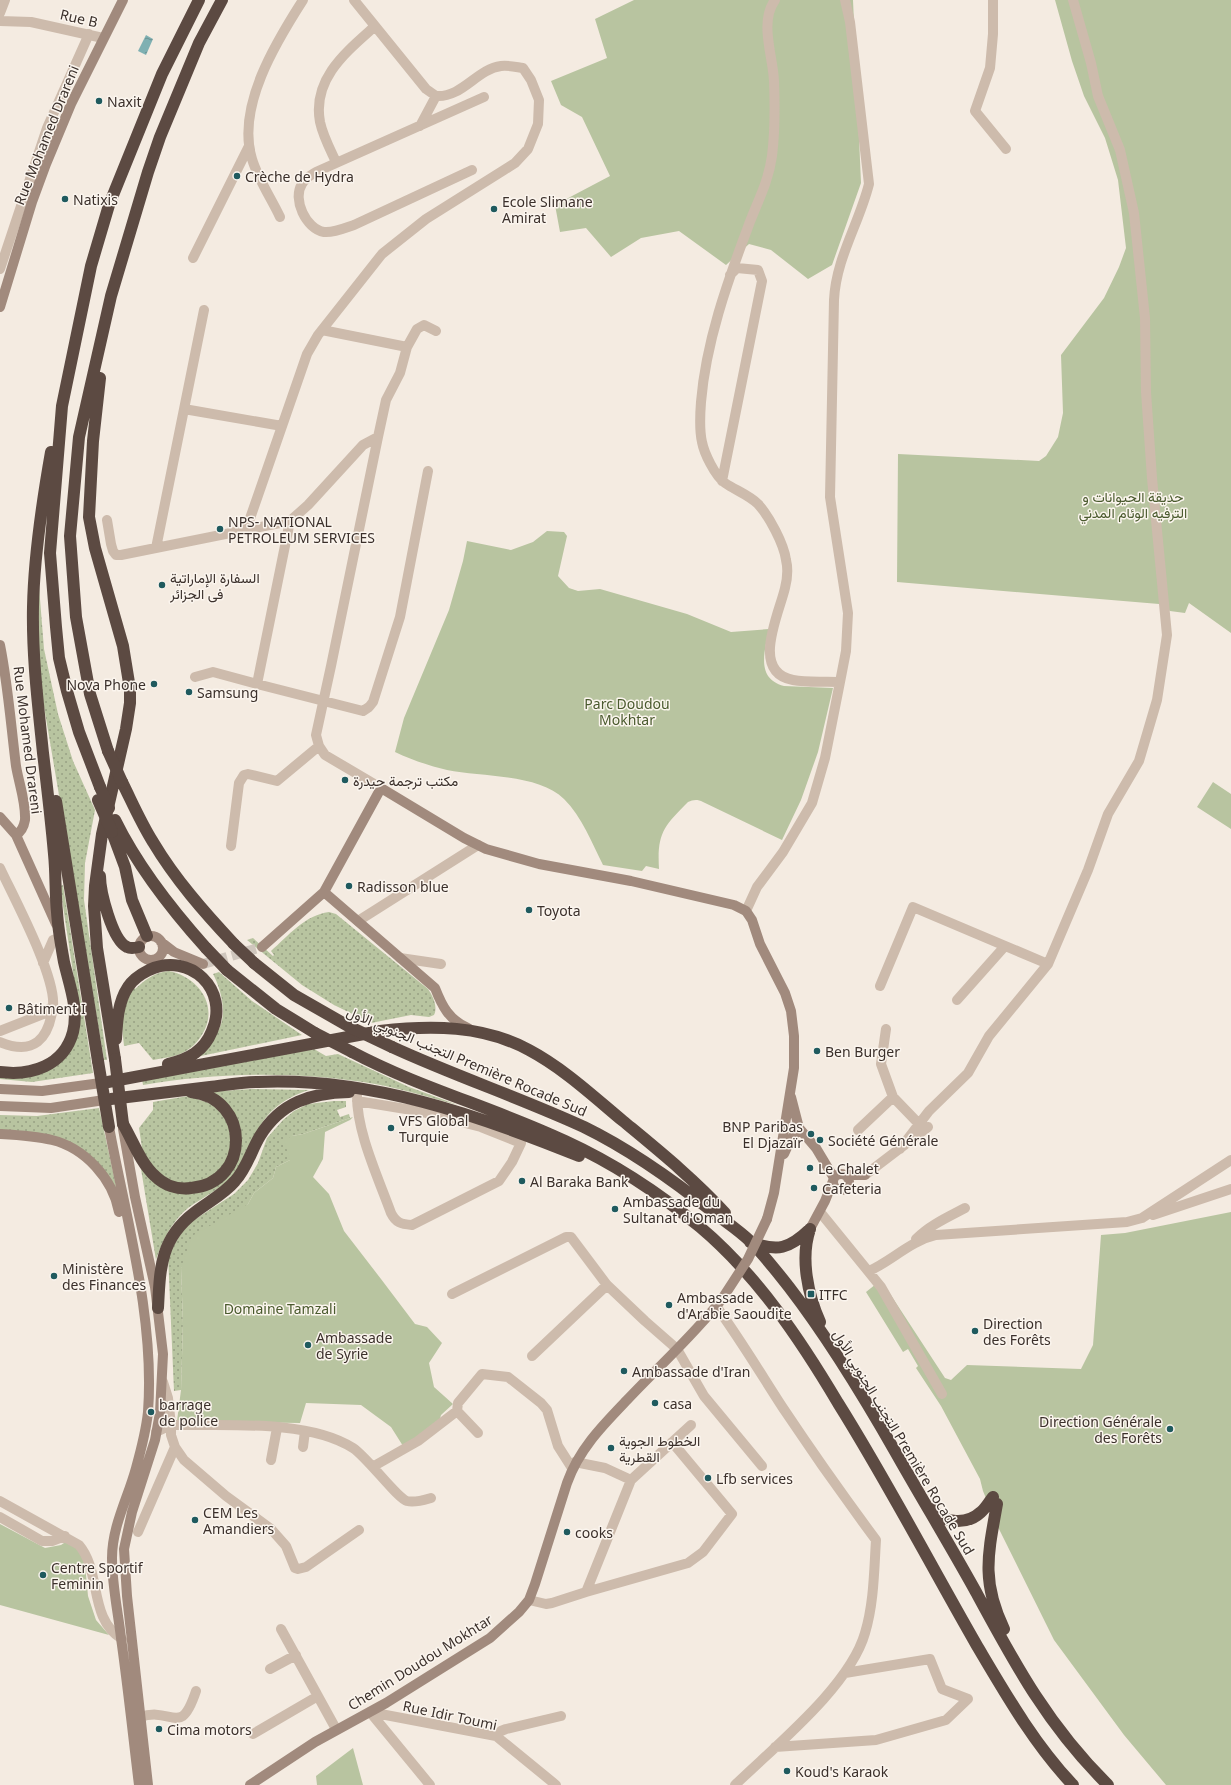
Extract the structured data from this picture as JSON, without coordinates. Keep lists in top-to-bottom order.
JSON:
{
  "streets": {
    "highway": ["التجنب الجنوبي الأول Première Rocade Sud"],
    "street": [
      "Rue B",
      "Rue Mohamed Drareni",
      "Chemin Doudou Mokhtar",
      "Rue Idir Toumi"
    ]
  },
  "crossings": [
    ["Rue B", "Rue Mohamed Drareni"],
    ["Chemin Doudou Mokhtar", "Rue Idir Toumi"]
  ],
  "parks": ["حديقة الحيوانات و الترفيه الوئام المدني", "Parc Doudou Mokhtar", "Domaine Tamzali"],
  "places": {
    "other": [
      "Naxit",
      "Crèche de Hydra",
      "Natixis",
      "Ecole Slimane Amirat",
      "NPS- NATIONAL PETROLEUM SERVICES",
      "السفارة الإماراتية فى الجزائر",
      "Nova Phone",
      "Samsung",
      "مكتب ترجمة حيدرة",
      "Radisson blue",
      "Toyota",
      "Bâtiment I",
      "Ben Burger",
      "VFS Global Turquie",
      "BNP Paribas El Djazaïr",
      "Société Générale",
      "Le Chalet",
      "Al Baraka Bank",
      "Cafeteria",
      "Ambassade du Sultanat d'Oman",
      "Ministère des Finances",
      "Ambassade d'Arabie Saoudite",
      "Direction des Forêts",
      "Ambassade de Syrie",
      "Ambassade d'Iran",
      "casa",
      "barrage de police",
      "Direction Générale des Forêts",
      "الخطوط الجوية القطرية",
      "Lfb services",
      "CEM Les Amandiers",
      "cooks",
      "Centre Sportif Feminin",
      "Cima motors",
      "Koud's Karaok"
    ],
    "transit": ["ITFC"]
  }
}
